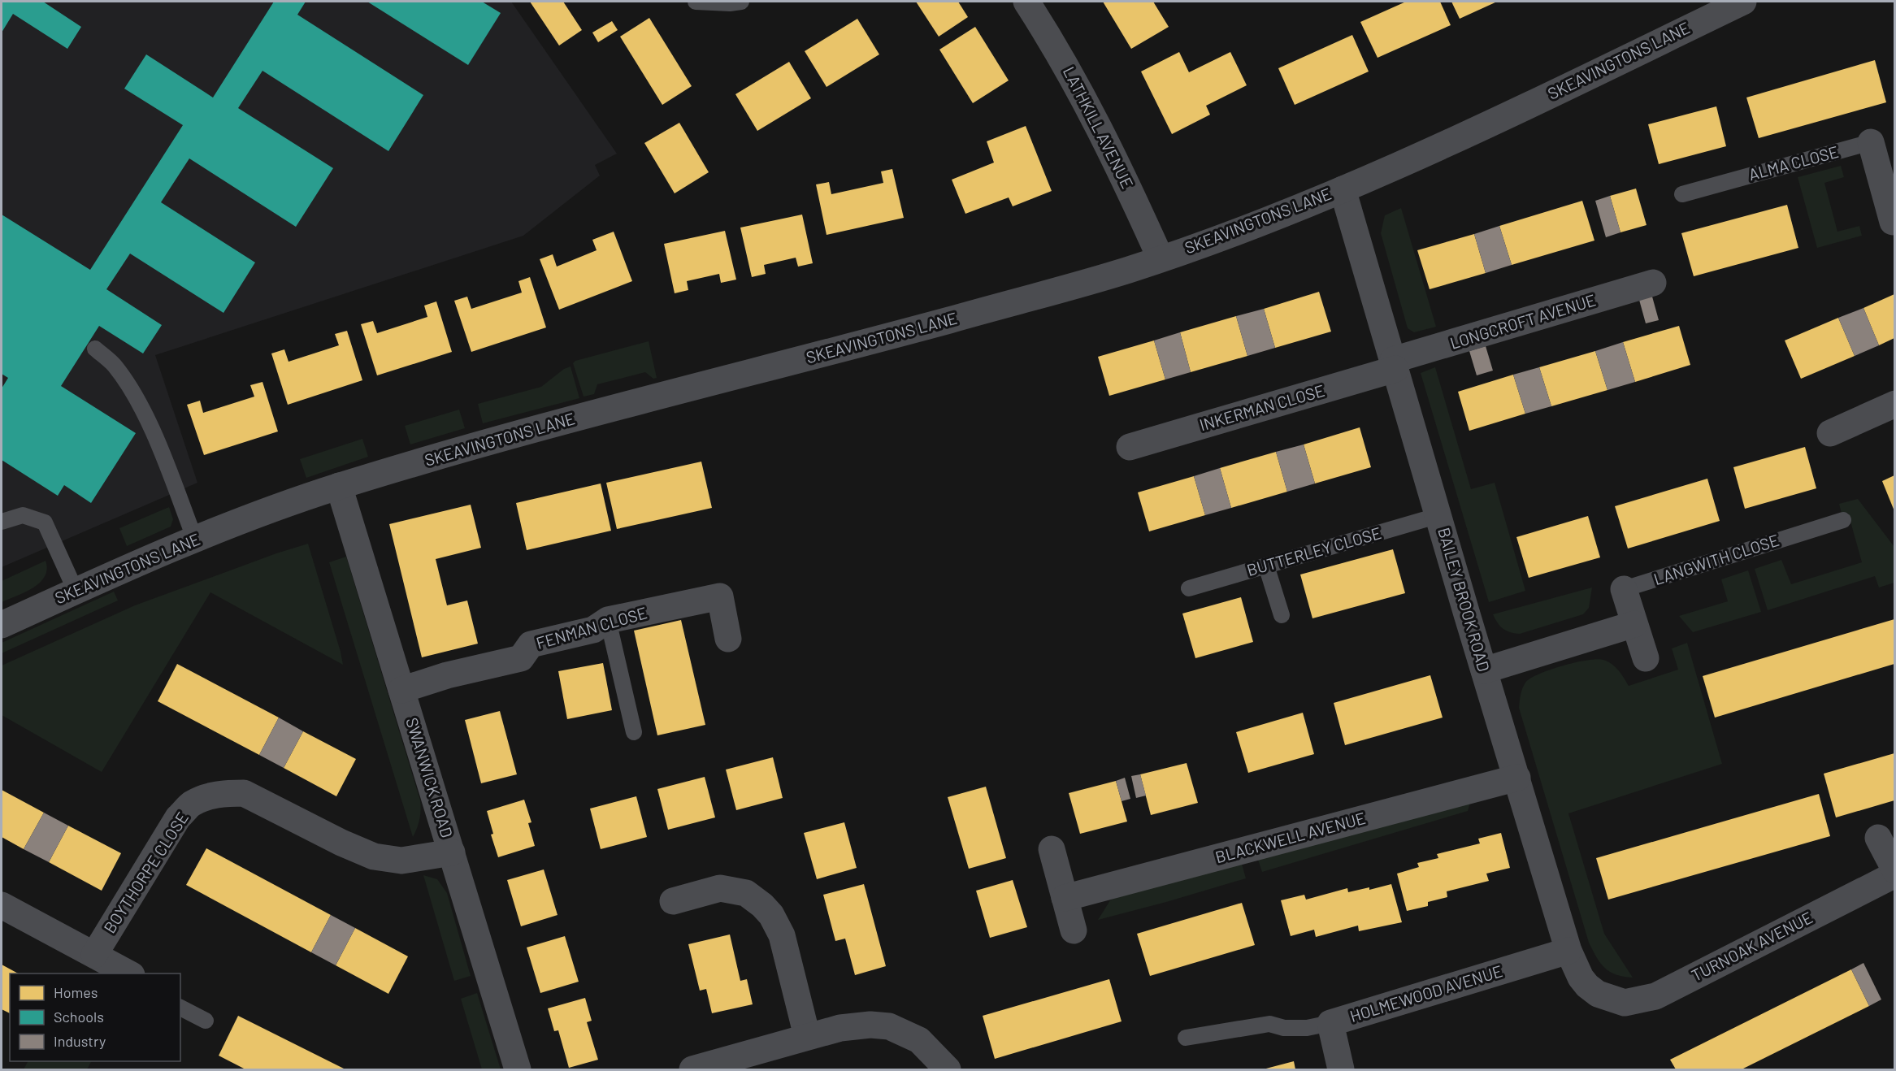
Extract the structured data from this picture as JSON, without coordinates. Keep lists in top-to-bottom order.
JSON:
{
  "streets": {
    "street": [
      "SKEAVINGTONS LANE",
      "LATHKILL AVENUE",
      "ALMA CLOSE",
      "LONGCROFT AVENUE",
      "INKERMAN CLOSE",
      "LANGWITH CLOSE",
      "BAILEY BROOK ROAD",
      "FENMAN CLOSE",
      "SWANWICK ROAD",
      "BLACKWELL AVENUE",
      "BOYTHORPE CLOSE",
      "TURNOAK AVENUE",
      "HOLMEWOOD AVENUE"
    ],
    "lane": ["BUTTERLEY CLOSE"]
  },
  "crossings": [
    ["SKEAVINGTONS LANE", "LATHKILL AVENUE"],
    ["SKEAVINGTONS LANE", "BAILEY BROOK ROAD"],
    ["SKEAVINGTONS LANE", "SWANWICK ROAD"],
    ["LONGCROFT AVENUE", "INKERMAN CLOSE"],
    ["LONGCROFT AVENUE", "BAILEY BROOK ROAD"],
    ["INKERMAN CLOSE", "BAILEY BROOK ROAD"],
    ["BUTTERLEY CLOSE", "BAILEY BROOK ROAD"],
    ["BAILEY BROOK ROAD", "BLACKWELL AVENUE"],
    ["BAILEY BROOK ROAD", "TURNOAK AVENUE"],
    ["BAILEY BROOK ROAD", "HOLMEWOOD AVENUE"],
    ["FENMAN CLOSE", "SWANWICK ROAD"],
    ["SWANWICK ROAD", "BOYTHORPE CLOSE"]
  ],
  "legend": ["Homes", "Schools", "Industry"]
}
